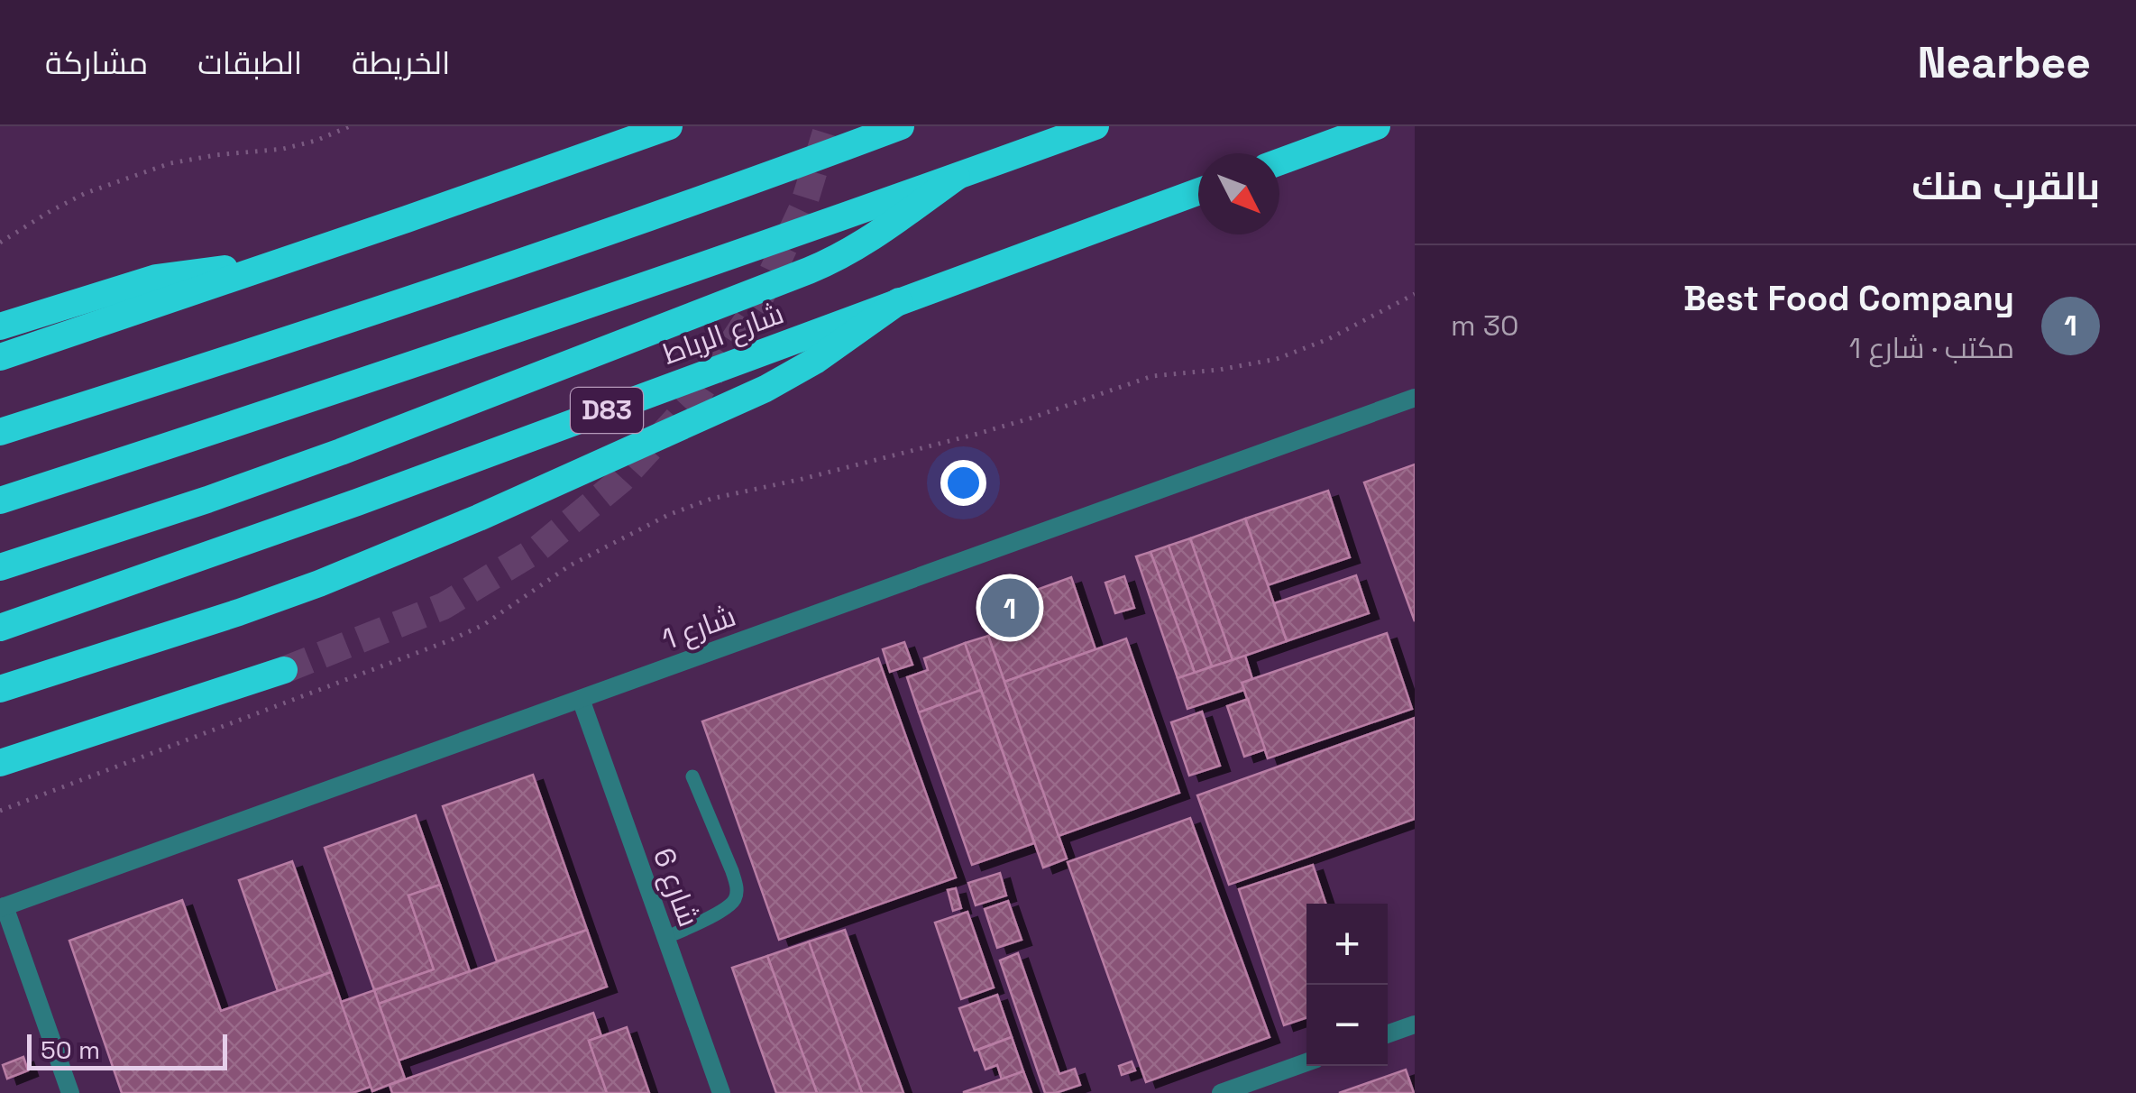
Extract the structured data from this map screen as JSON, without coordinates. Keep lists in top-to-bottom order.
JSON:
{
  "streets": {
    "highway": ["شارع الرباط", "D83"],
    "street": ["شارع 1", "شارع 6"]
  },
  "crossings": [
    ["شارع 1", "شارع 6"]
  ],
  "scale_bar": "50 m",
  "north": "bottom right",
  "page": {
    "header": "Nearbee",
    "nav": ["الخريطة", "الطبقات", "مشاركة"],
    "heading": "بالقرب منك",
    "list": [
      {
        "mark": "1",
        "name": "Best Food Company",
        "note": "مكتب · شارع 1",
        "value": "30 m"
      }
    ],
    "pins": "1",
    "map_buttons": ["+", "−"],
    "scale": "50 m"
  }
}
